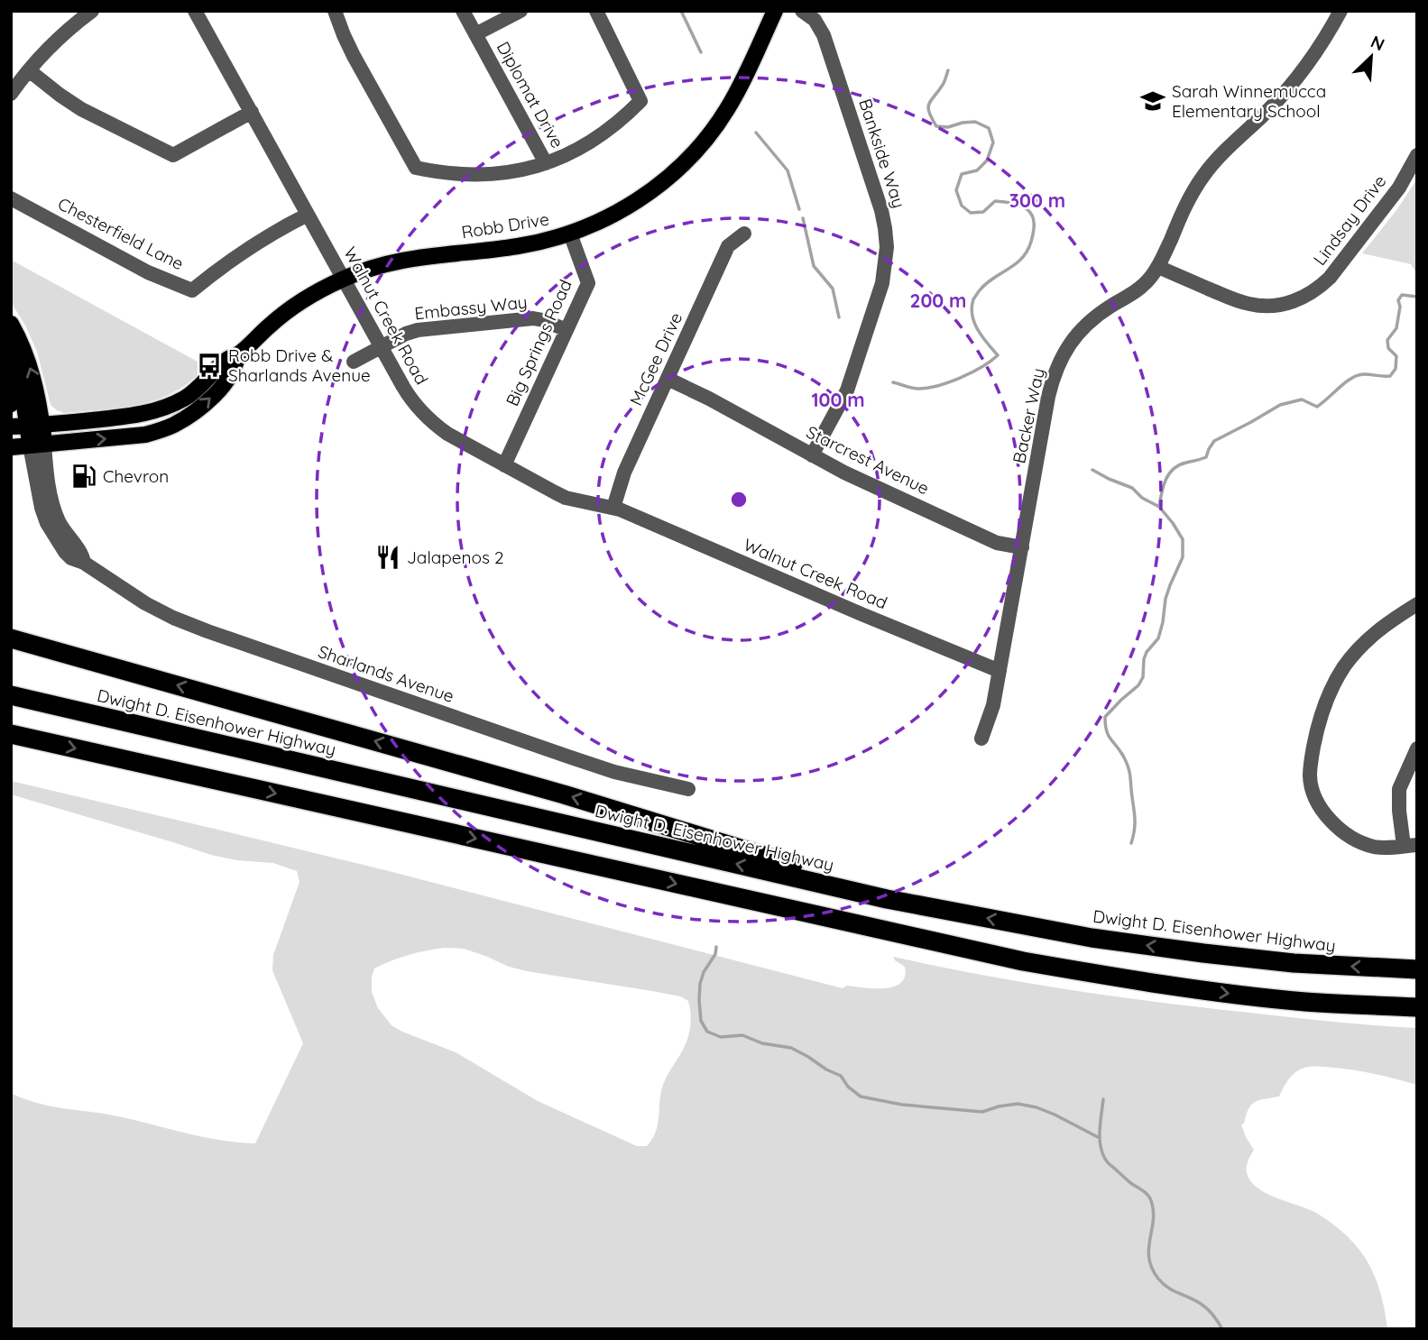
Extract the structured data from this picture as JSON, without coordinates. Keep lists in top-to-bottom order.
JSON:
{
  "streets": {
    "highway": ["Dwight D. Eisenhower Highway"],
    "main road": ["Robb Drive", "Sharlands Avenue"],
    "street": [
      "Diplomat Drive",
      "Bankside Way",
      "Lindsay Drive",
      "Chesterfield Lane",
      "Embassy Way",
      "Walnut Creek Road",
      "Big Springs Road",
      "McGee Drive",
      "Backer Way",
      "Starcrest Avenue"
    ]
  },
  "crossings": [
    ["Bankside Way", "Starcrest Avenue"],
    ["Lindsay Drive", "Backer Way"],
    ["Robb Drive", "Walnut Creek Road"],
    ["Robb Drive", "Big Springs Road"],
    ["Robb Drive", "Sharlands Avenue"],
    ["Chesterfield Lane", "Walnut Creek Road"],
    ["Embassy Way", "Walnut Creek Road"],
    ["Embassy Way", "Big Springs Road"],
    ["Walnut Creek Road", "Big Springs Road"],
    ["Walnut Creek Road", "McGee Drive"],
    ["Walnut Creek Road", "Backer Way"],
    ["McGee Drive", "Starcrest Avenue"],
    ["Backer Way", "Starcrest Avenue"]
  ],
  "places": {
    "school or university": ["Sarah Winnemucca Elementary School"],
    "bus stop": ["Robb Drive & Sharlands Avenue"],
    "fuel station": ["Chevron"],
    "restaurant": ["Jalapenos 2"]
  },
  "north": "top right",
  "rings": ["300 m", "200 m", "100 m"]
}
